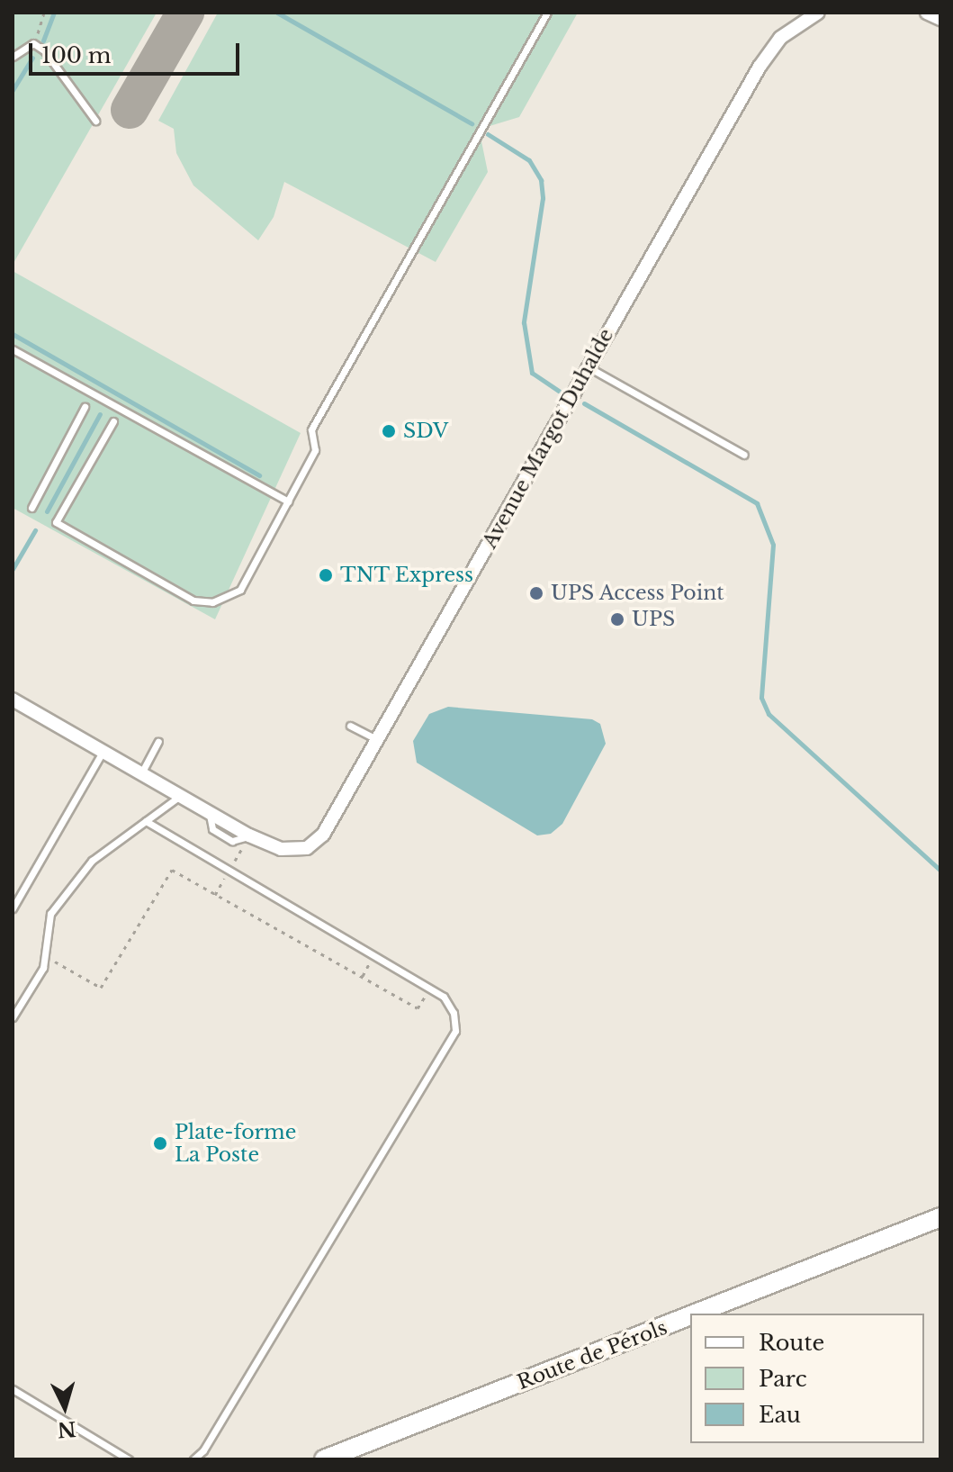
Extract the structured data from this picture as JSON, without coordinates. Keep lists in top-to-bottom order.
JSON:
{
  "streets": {
    "street": ["Avenue Margot Duhalde", "Route de Pérols"]
  },
  "places": [
    "SDV",
    "TNT Express",
    "UPS Access Point",
    "UPS",
    "Plate-forme La Poste"
  ],
  "legend": ["Route", "Parc", "Eau"],
  "scale_bar": "100 m",
  "north": "bottom"
}
